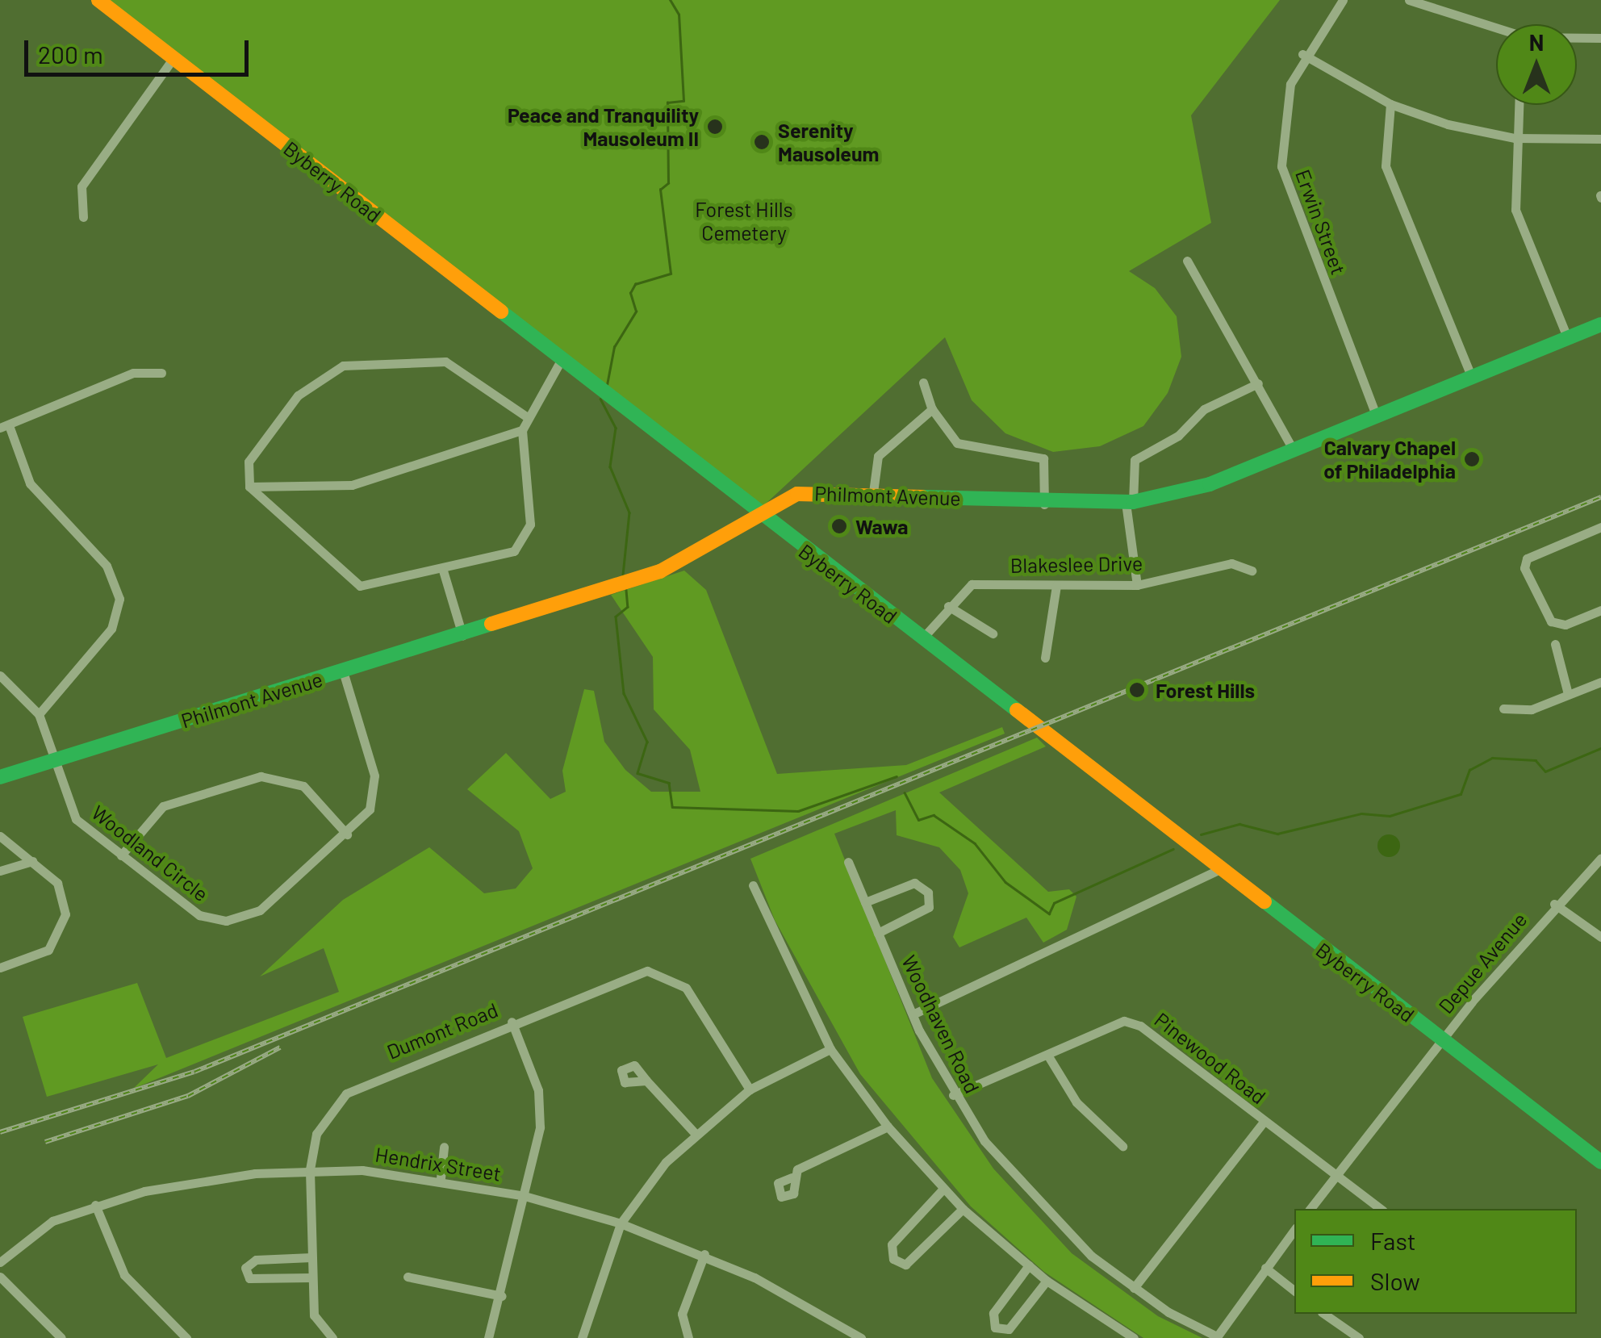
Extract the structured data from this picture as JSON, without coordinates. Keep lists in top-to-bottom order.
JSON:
{
  "streets": {
    "main road": ["Byberry Road", "Philmont Avenue"],
    "street": [
      "Erwin Street",
      "Blakeslee Drive",
      "Woodland Circle",
      "Depue Avenue",
      "Woodhaven Road",
      "Dumont Road",
      "Pinewood Road",
      "Hendrix Street"
    ]
  },
  "crossings": [
    ["Byberry Road", "Philmont Avenue"],
    ["Byberry Road", "Blakeslee Drive"],
    ["Byberry Road", "Depue Avenue"],
    ["Erwin Street", "Philmont Avenue"],
    ["Philmont Avenue", "Woodland Circle"],
    ["Depue Avenue", "Pinewood Road"],
    ["Woodhaven Road", "Pinewood Road"],
    ["Dumont Road", "Hendrix Street"]
  ],
  "parks": ["Forest Hills Cemetery"],
  "places": [
    "Peace and Tranquility Mausoleum II",
    "Serenity Mausoleum",
    "Calvary Chapel of Philadelphia",
    "Wawa",
    "Forest Hills"
  ],
  "legend": ["Fast", "Slow"],
  "scale_bar": "200 m",
  "north": "top"
}
